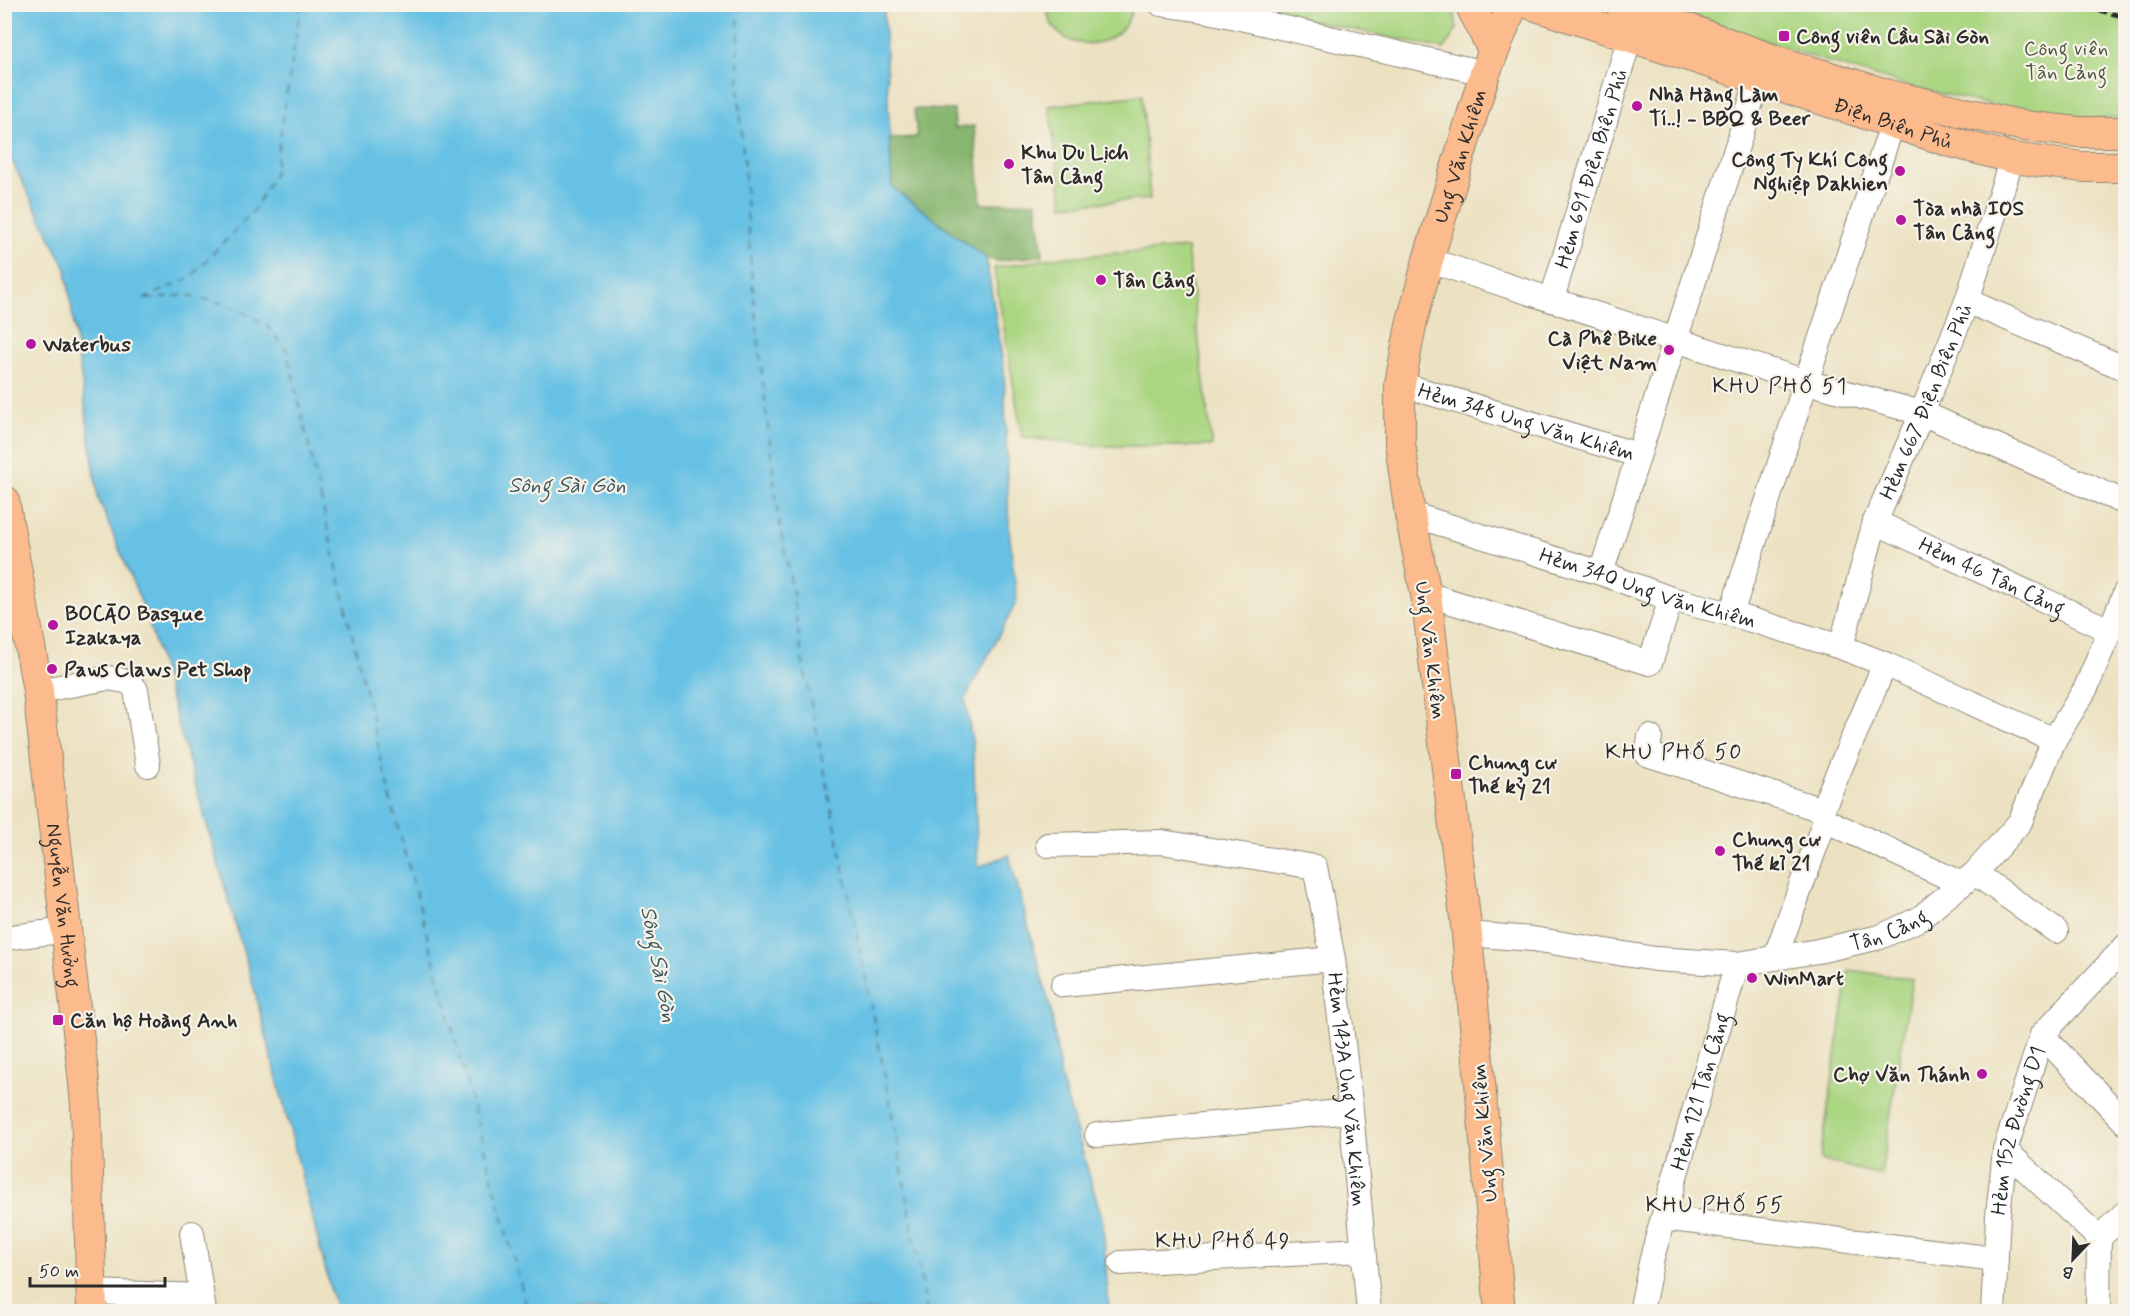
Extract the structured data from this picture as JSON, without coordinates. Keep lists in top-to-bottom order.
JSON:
{
  "streets": {
    "main road": ["Điện Biên Phủ", "Ung Văn Khiêm", "Nguyễn Văn Hưởng"],
    "street": [
      "Hẻm 691 Điện Biên Phủ",
      "Hẻm 667 Điện Biên Phủ",
      "Hẻm 348 Ung Văn Khiêm",
      "Hẻm 46 Tân Cảng",
      "Hẻm 340 Ung Văn Khiêm",
      "Tân Cảng",
      "Hẻm 143A Ung Văn Khiêm",
      "Hẻm 121 Tân Cảng",
      "Hẻm 152 Đường D1"
    ]
  },
  "crossings": [
    ["Điện Biên Phủ", "Hẻm 691 Điện Biên Phủ"],
    ["Điện Biên Phủ", "Hẻm 667 Điện Biên Phủ"],
    ["Ung Văn Khiêm", "Hẻm 348 Ung Văn Khiêm"],
    ["Ung Văn Khiêm", "Hẻm 340 Ung Văn Khiêm"],
    ["Ung Văn Khiêm", "Tân Cảng"],
    ["Hẻm 667 Điện Biên Phủ", "Hẻm 46 Tân Cảng"],
    ["Hẻm 667 Điện Biên Phủ", "Hẻm 340 Ung Văn Khiêm"],
    ["Hẻm 348 Ung Văn Khiêm", "Hẻm 340 Ung Văn Khiêm"],
    ["Hẻm 46 Tân Cảng", "Tân Cảng"],
    ["Hẻm 340 Ung Văn Khiêm", "Tân Cảng"],
    ["Tân Cảng", "Hẻm 121 Tân Cảng"]
  ],
  "districts": [
    "KHU PHỐ 51",
    "KHU PHỐ 50",
    "KHU PHỐ 55",
    "KHU PHỐ 49"
  ],
  "water": ["Sông Sài Gòn"],
  "parks": ["Công viên Tân Cảng"],
  "places": {
    "transit": ["Công viên Cầu Sài Gòn", "Chung cư Thế kỷ 21", "Căn hộ Hoàng Anh"],
    "other": [
      "Nhà Hàng Làm Tí..! - BBQ & Beer",
      "Khu Du Lịch Tân Cảng",
      "Công Ty Khí Công Nghiệp Dakhien",
      "Tòa nhà IOS Tân Cảng",
      "Tân Cảng",
      "Waterbus",
      "Cà Phê Bike Việt Nam",
      "BOCĀO Basque Izakaya",
      "Paws Claws Pet Shop",
      "Chung cư Thế kỉ 21",
      "WinMart",
      "Chợ Văn Thánh"
    ]
  },
  "scale_bar": "50 m",
  "north": "bottom left"
}
